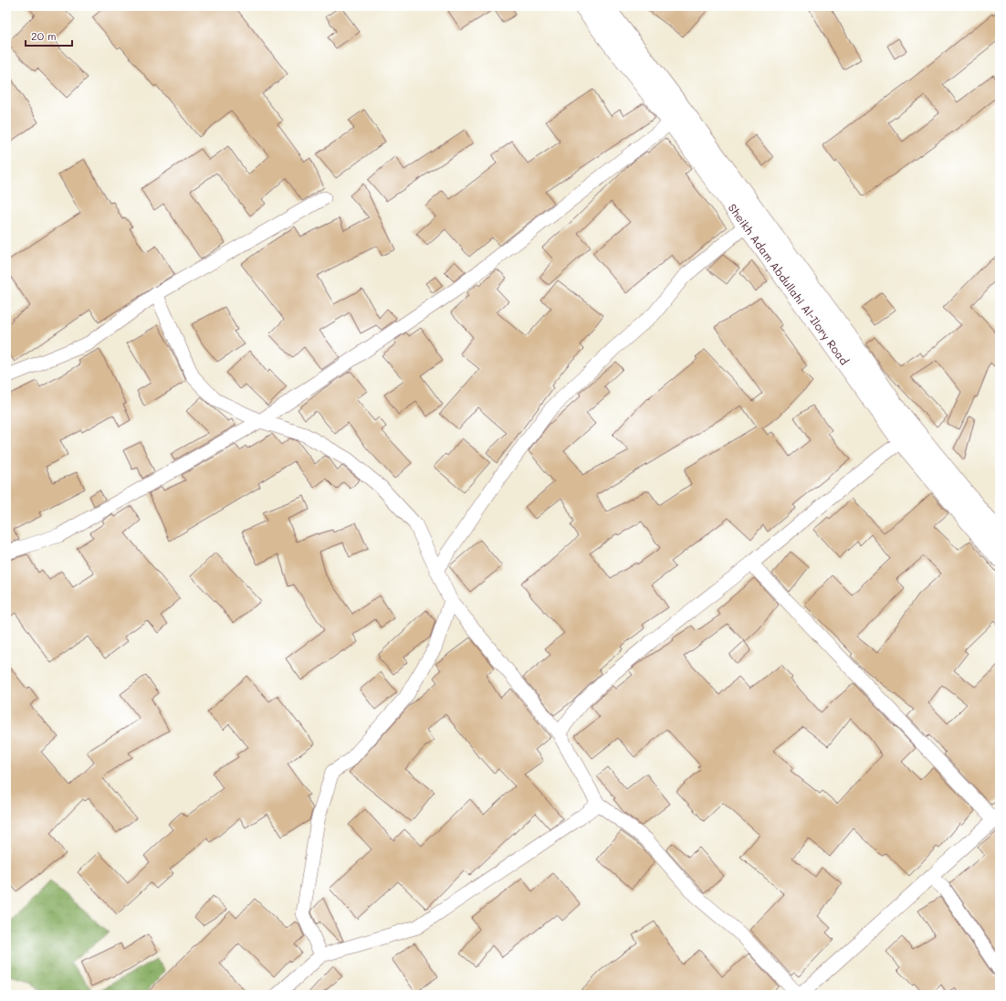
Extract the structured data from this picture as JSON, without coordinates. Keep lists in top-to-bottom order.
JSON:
{
  "streets": {
    "street": ["Sheikh Adam Abdullahi Al-Ilory Road"]
  },
  "scale_bar": "20 m"
}
